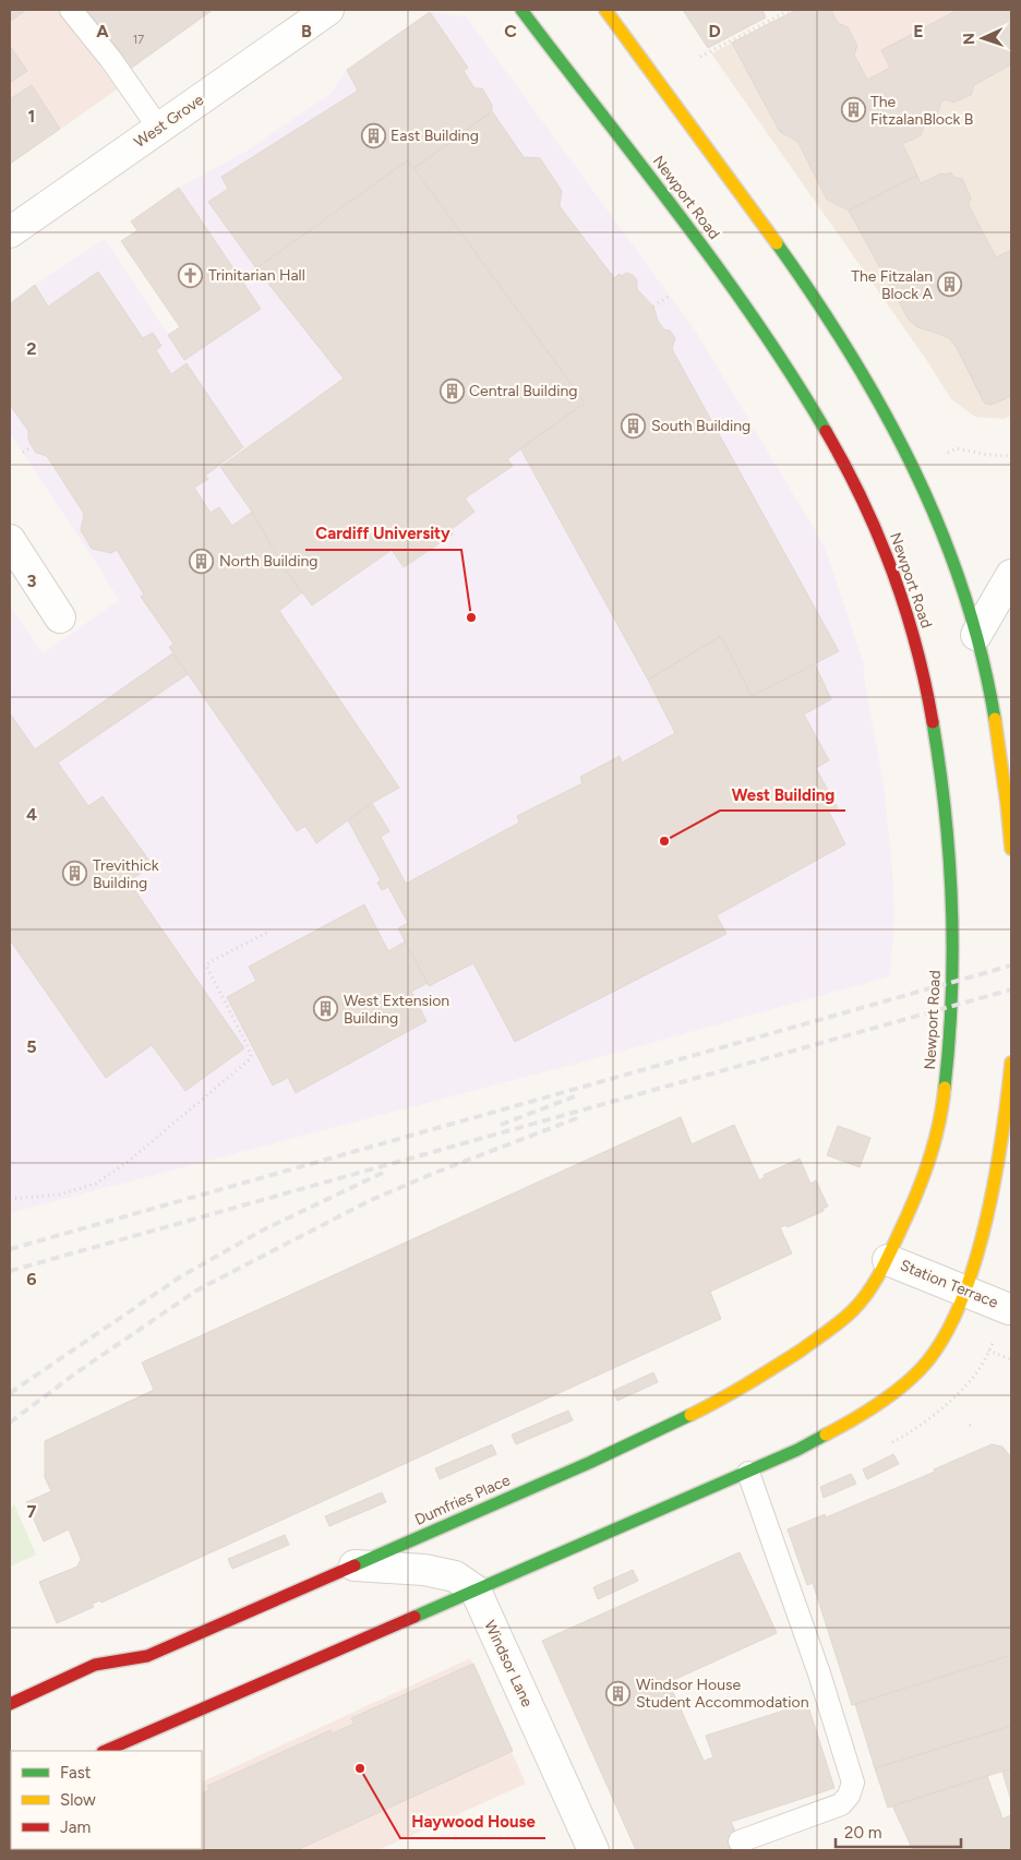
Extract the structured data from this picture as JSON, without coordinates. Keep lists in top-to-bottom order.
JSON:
{
  "streets": {
    "main road": ["Newport Road", "Dumfries Place"],
    "street": ["West Grove", "Station Terrace", "Windsor Lane"]
  },
  "crossings": [
    ["Newport Road", "Station Terrace"],
    ["Newport Road", "Dumfries Place"],
    ["Station Terrace", "Dumfries Place"]
  ],
  "places": {
    "building": [
      "The FitzalanBlock B",
      "East Building",
      "The Fitzalan Block A",
      "Central Building",
      "South Building",
      "North Building",
      "Trevithick Building",
      "West Extension Building",
      "Windsor House Student Accommodation"
    ],
    "church": ["Trinitarian Hall"],
    "other": ["Cardiff University", "West Building", "Haywood House"]
  },
  "house_numbers": ["17"],
  "legend": ["Fast", "Slow", "Jam"],
  "scale_bar": "20 m",
  "north": "left",
  "grid": {
    "columns": [
      "A",
      "B",
      "C",
      "D",
      "E"
    ],
    "rows": [
      "1",
      "2",
      "3",
      "4",
      "5",
      "6",
      "7"
    ]
  }
}
